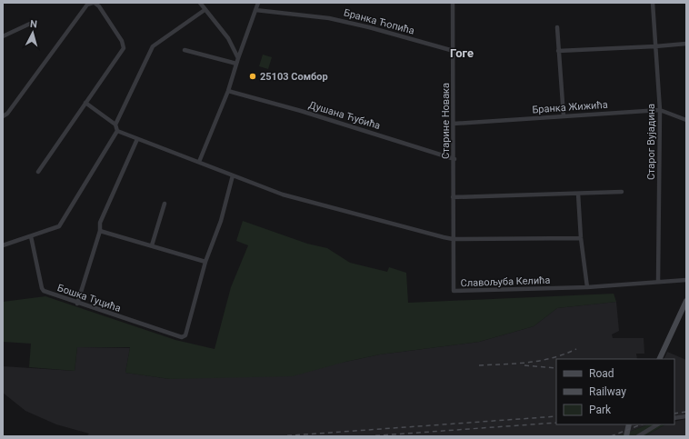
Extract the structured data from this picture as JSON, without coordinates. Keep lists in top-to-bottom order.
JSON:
{
  "streets": {
    "street": [
      "Бранка Ћопића",
      "Бранка Жижића",
      "Душана Ћубића",
      "Старине Новака",
      "Старог Вујадина",
      "Славољуба Келића",
      "Бошка Туцића"
    ]
  },
  "crossings": [
    ["Бранка Ћопића", "Старине Новака"],
    ["Бранка Жижића", "Старине Новака"],
    ["Бранка Жижића", "Старог Вујадина"],
    ["Душана Ћубића", "Старине Новака"],
    ["Старине Новака", "Славољуба Келића"],
    ["Старог Вујадина", "Славољуба Келића"]
  ],
  "districts": ["Гоге"],
  "places": ["25103 Сомбор"],
  "legend": ["Road", "Railway", "Park"],
  "north": "top"
}
